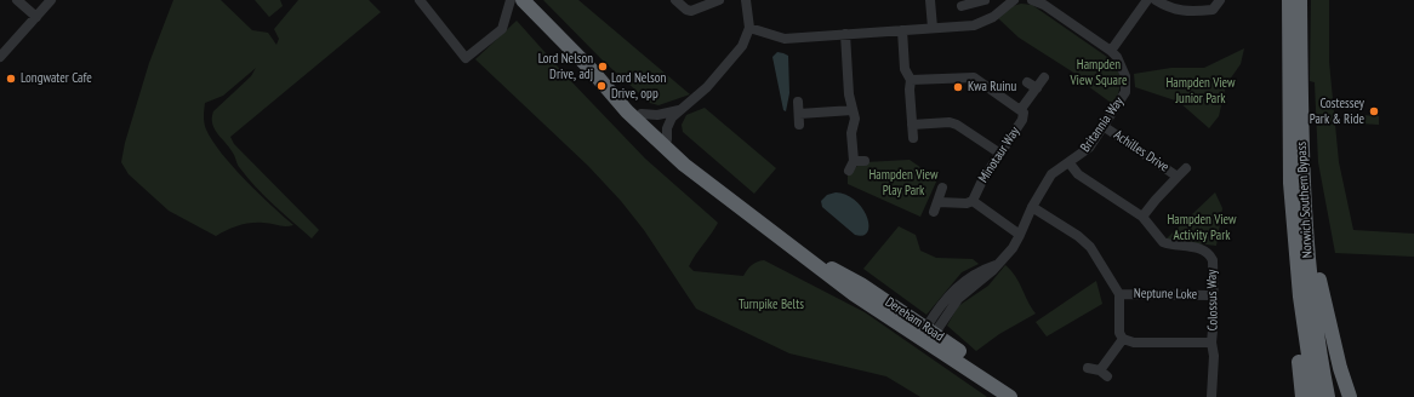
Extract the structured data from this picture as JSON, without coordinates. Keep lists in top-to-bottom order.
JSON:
{
  "streets": {
    "highway": ["Norwich Southern Bypass", "Dereham Road"],
    "street": [
      "Britannia Way",
      "Achilles Drive",
      "Minotaur Way",
      "Neptune Loke",
      "Colossus Way"
    ]
  },
  "crossings": [
    ["Britannia Way", "Achilles Drive"],
    ["Britannia Way", "Colossus Way"],
    ["Britannia Way", "Dereham Road"],
    ["Achilles Drive", "Colossus Way"],
    ["Neptune Loke", "Colossus Way"]
  ],
  "parks": [
    "Hampden View Square",
    "Hampden View Junior Park",
    "Hampden View Play Park",
    "Hampden View Activity Park",
    "Turnpike Belts"
  ],
  "places": [
    "Lord Nelson Drive, adj",
    "Longwater Cafe",
    "Lord Nelson Drive, opp",
    "Kwa Ruinu",
    "Costessey Park & Ride"
  ]
}
